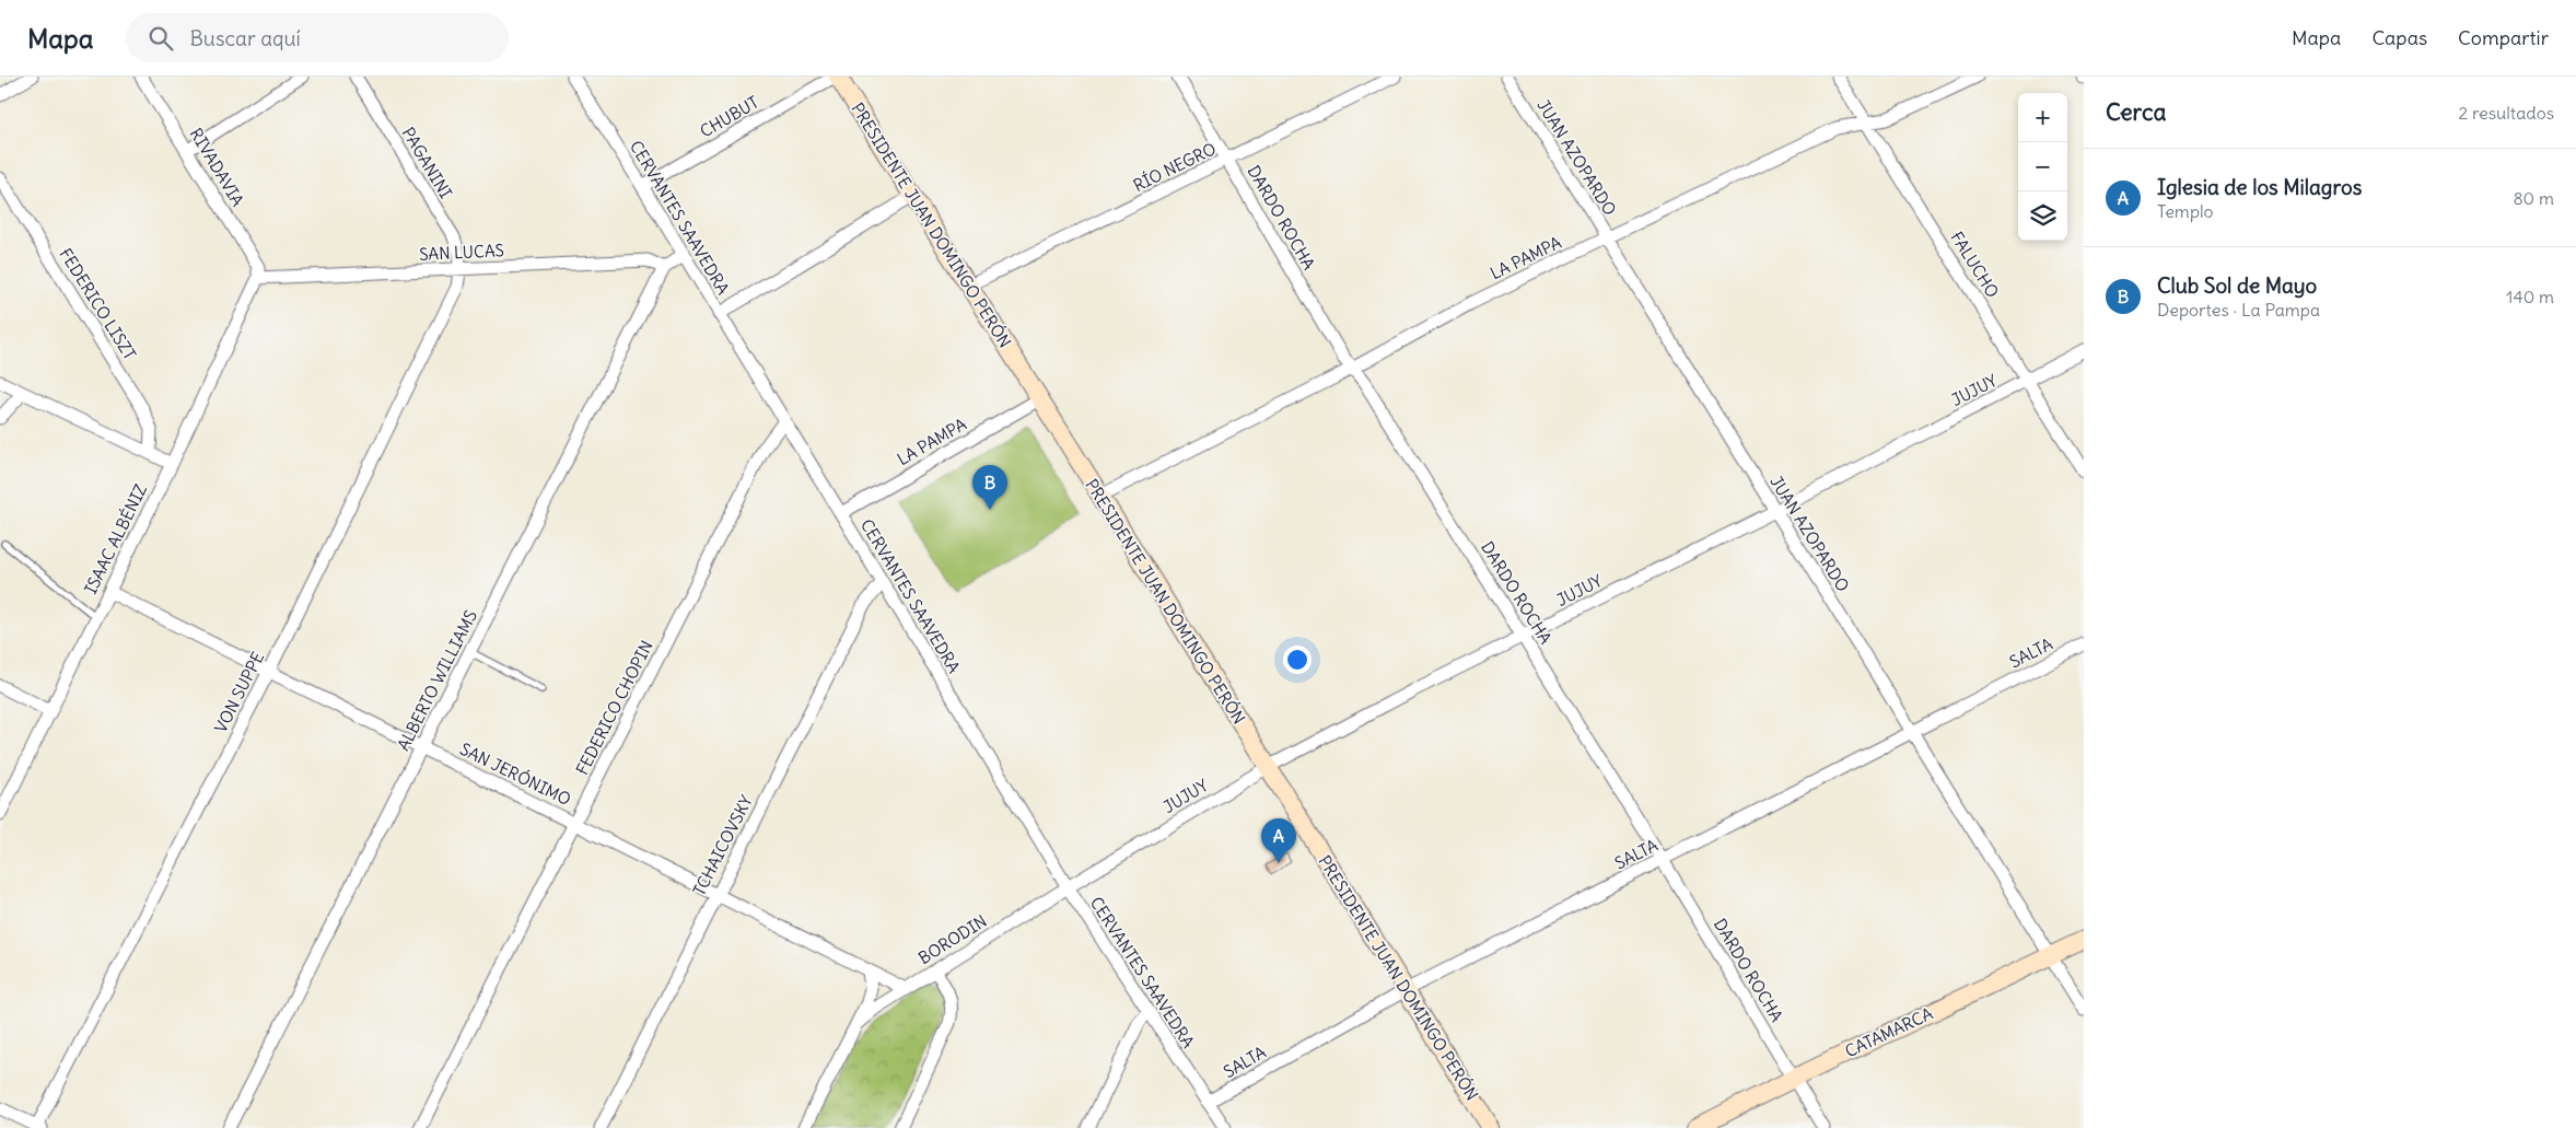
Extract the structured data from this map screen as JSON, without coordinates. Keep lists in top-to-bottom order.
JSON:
{
  "streets": {
    "street": [
      "CHUBUT",
      "JUAN AZOPARDO",
      "PAGANINI",
      "RIVADAVIA",
      "RÍO NEGRO",
      "CERVANTES SAAVEDRA",
      "DARDO ROCHA",
      "PRESIDENTE JUAN DOMINGO PERÓN",
      "SAN LUCAS",
      "LA PAMPA",
      "FALUCHO",
      "FEDERICO LISZT",
      "JUJUY",
      "ISAAC ALBÉNIZ",
      "SALTA",
      "ALBERTO WILLIAMS",
      "VON SUPPE",
      "FEDERICO CHOPIN",
      "SAN JERÓNIMO",
      "TCHAICOVSKY",
      "BORODIN",
      "CATAMARCA"
    ]
  },
  "crossings": [
    ["CHUBUT", "CERVANTES SAAVEDRA"],
    ["CHUBUT", "PRESIDENTE JUAN DOMINGO PERÓN"],
    ["JUAN AZOPARDO", "LA PAMPA"],
    ["JUAN AZOPARDO", "JUJUY"],
    ["JUAN AZOPARDO", "SALTA"],
    ["JUAN AZOPARDO", "CATAMARCA"],
    ["PAGANINI", "SAN LUCAS"],
    ["PAGANINI", "VON SUPPE"],
    ["RIVADAVIA", "SAN LUCAS"],
    ["RIVADAVIA", "ISAAC ALBÉNIZ"],
    ["RÍO NEGRO", "DARDO ROCHA"],
    ["RÍO NEGRO", "PRESIDENTE JUAN DOMINGO PERÓN"],
    ["CERVANTES SAAVEDRA", "LA PAMPA"],
    ["CERVANTES SAAVEDRA", "JUJUY"],
    ["CERVANTES SAAVEDRA", "SALTA"],
    ["CERVANTES SAAVEDRA", "ALBERTO WILLIAMS"],
    ["CERVANTES SAAVEDRA", "FEDERICO CHOPIN"],
    ["CERVANTES SAAVEDRA", "TCHAICOVSKY"],
    ["CERVANTES SAAVEDRA", "BORODIN"],
    ["DARDO ROCHA", "LA PAMPA"],
    ["DARDO ROCHA", "JUJUY"],
    ["DARDO ROCHA", "SALTA"],
    ["DARDO ROCHA", "CATAMARCA"],
    ["PRESIDENTE JUAN DOMINGO PERÓN", "LA PAMPA"],
    ["PRESIDENTE JUAN DOMINGO PERÓN", "JUJUY"],
    ["PRESIDENTE JUAN DOMINGO PERÓN", "SALTA"],
    ["SAN LUCAS", "ISAAC ALBÉNIZ"],
    ["SAN LUCAS", "ALBERTO WILLIAMS"],
    ["SAN LUCAS", "VON SUPPE"],
    ["LA PAMPA", "FALUCHO"],
    ["FALUCHO", "JUJUY"],
    ["JUJUY", "BORODIN"],
    ["ISAAC ALBÉNIZ", "SAN JERÓNIMO"],
    ["ALBERTO WILLIAMS", "SAN JERÓNIMO"],
    ["VON SUPPE", "SAN JERÓNIMO"],
    ["FEDERICO CHOPIN", "SAN JERÓNIMO"],
    ["SAN JERÓNIMO", "TCHAICOVSKY"],
    ["SAN JERÓNIMO", "BORODIN"]
  ],
  "page": {
    "header": "Mapa",
    "search": "Buscar aquí",
    "nav": ["Mapa", "Capas", "Compartir"],
    "heading": ["Cerca", "2 resultados"],
    "map_buttons": ["+", "−"],
    "list": [
      {
        "mark": "A",
        "name": "Iglesia de los Milagros",
        "note": "Templo",
        "value": "80 m"
      },
      {
        "mark": "B",
        "name": "Club Sol de Mayo",
        "note": "Deportes · La Pampa",
        "value": "140 m"
      }
    ],
    "pins": ["B", "A"]
  }
}
